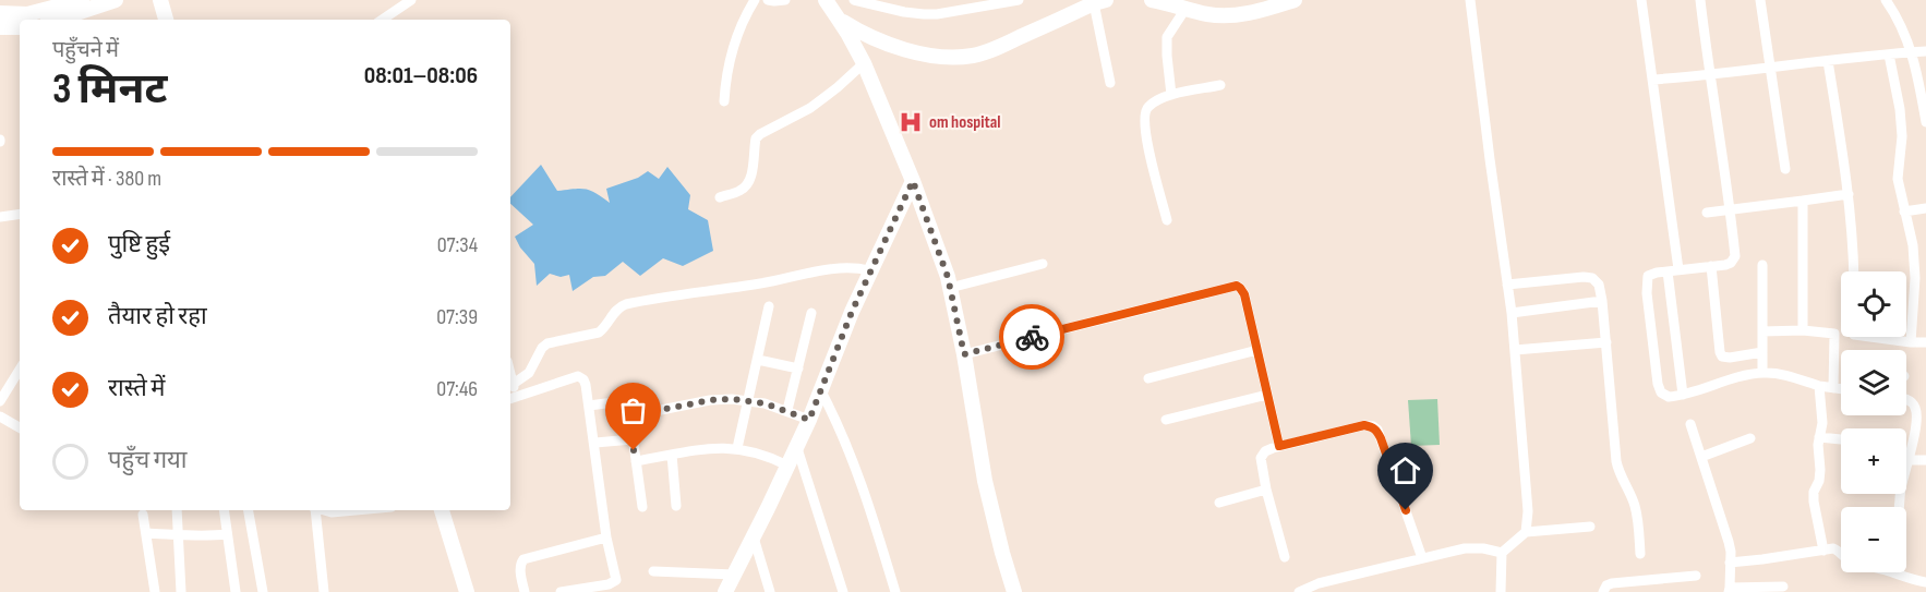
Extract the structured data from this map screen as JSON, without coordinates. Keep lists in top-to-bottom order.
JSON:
{
  "places": {
    "hospital": ["om hospital"]
  },
  "page": {
    "heading": ["3 मिनट", "पहुँचने में", "08:01–08:06"],
    "bar": "रास्ते में · 380 m",
    "list": [
      ["पुष्टि हुई", "07:34"],
      ["तैयार हो रहा", "07:39"],
      ["रास्ते में", "07:46"],
      "पहुँच गया"
    ],
    "map_buttons": ["+", "−"]
  }
}
